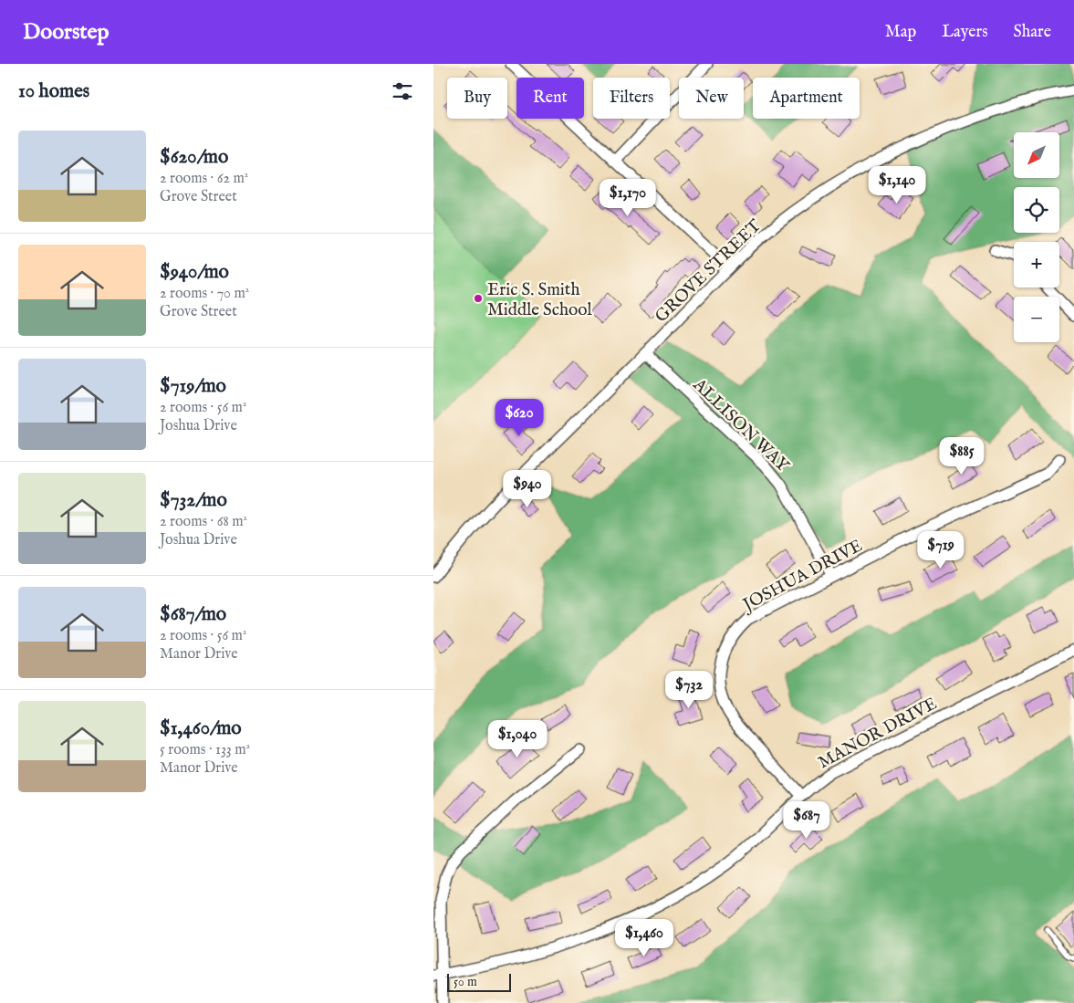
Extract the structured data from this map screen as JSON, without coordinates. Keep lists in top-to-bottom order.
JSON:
{
  "streets": {
    "street": [
      "GROVE STREET",
      "ALLISON WAY",
      "JOSHUA DRIVE",
      "MANOR DRIVE"
    ]
  },
  "crossings": [
    ["GROVE STREET", "ALLISON WAY"],
    ["ALLISON WAY", "JOSHUA DRIVE"],
    ["JOSHUA DRIVE", "MANOR DRIVE"]
  ],
  "places": ["Eric S. Smith Middle School"],
  "scale_bar": "50 m",
  "north": "bottom left",
  "page": {
    "header": "Doorstep",
    "nav": ["Map", "Layers", "Share"],
    "heading": "10 homes",
    "chip": [
      "Buy",
      "Rent",
      "Filters",
      "New",
      "Apartment"
    ],
    "list": [
      {
        "name": "$620/mo",
        "note": "2 rooms · 62 m² · Grove Street"
      },
      {
        "name": "$940/mo",
        "note": "2 rooms · 70 m² · Grove Street"
      },
      {
        "name": "$719/mo",
        "note": "2 rooms · 56 m² · Joshua Drive"
      },
      {
        "name": "$732/mo",
        "note": "2 rooms · 68 m² · Joshua Drive"
      },
      {
        "name": "$687/mo",
        "note": "2 rooms · 56 m² · Manor Drive"
      },
      {
        "name": "$1,460/mo",
        "note": "5 rooms · 133 m² · Manor Drive"
      }
    ],
    "map_buttons": ["+", "−"],
    "price": [
      "$1,140",
      "$1,170",
      "$620",
      "$885",
      "$940",
      "$719",
      "$732",
      "$1,040",
      "$687",
      "$1,460"
    ],
    "scale": "50 m"
  }
}
